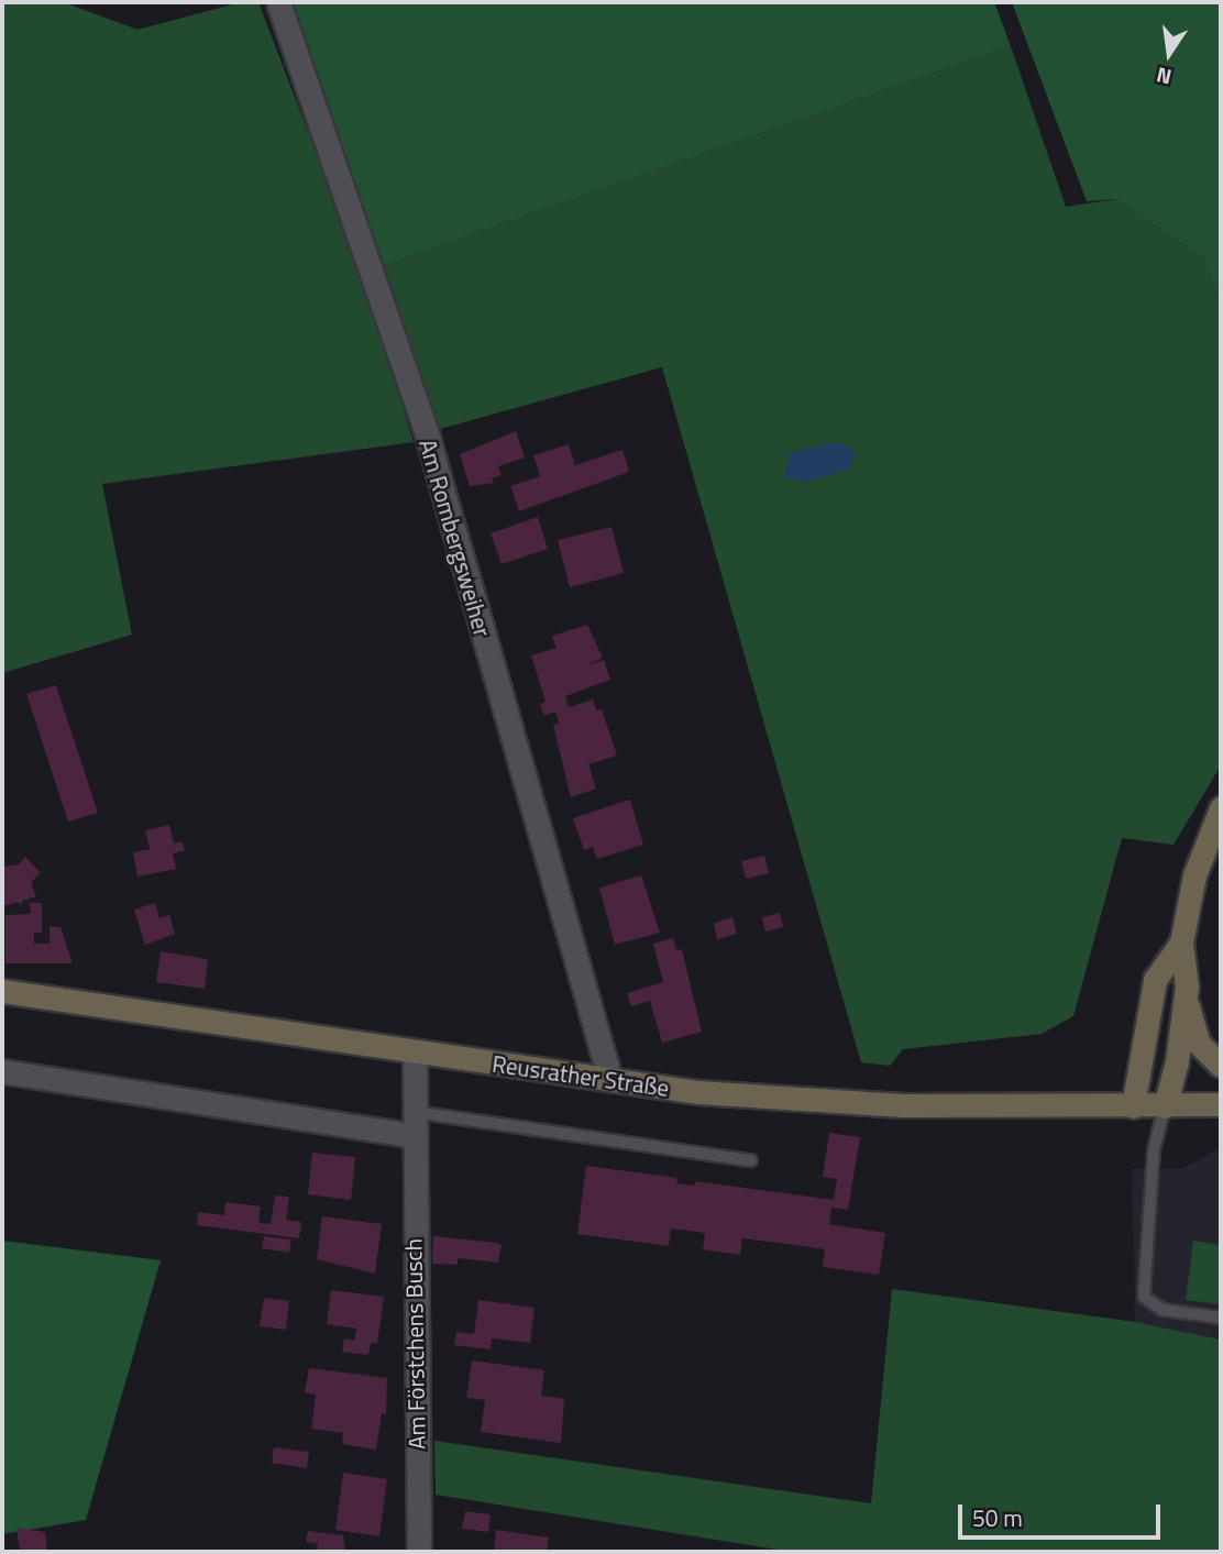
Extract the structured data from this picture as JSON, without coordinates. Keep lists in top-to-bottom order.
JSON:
{
  "streets": {
    "main road": ["Reusrather Straße"],
    "street": ["Am Rombergsweiher", "Am Förstchens Busch"]
  },
  "crossings": [
    ["Am Rombergsweiher", "Reusrather Straße"],
    ["Reusrather Straße", "Am Förstchens Busch"]
  ],
  "scale_bar": "50 m",
  "north": "bottom"
}
